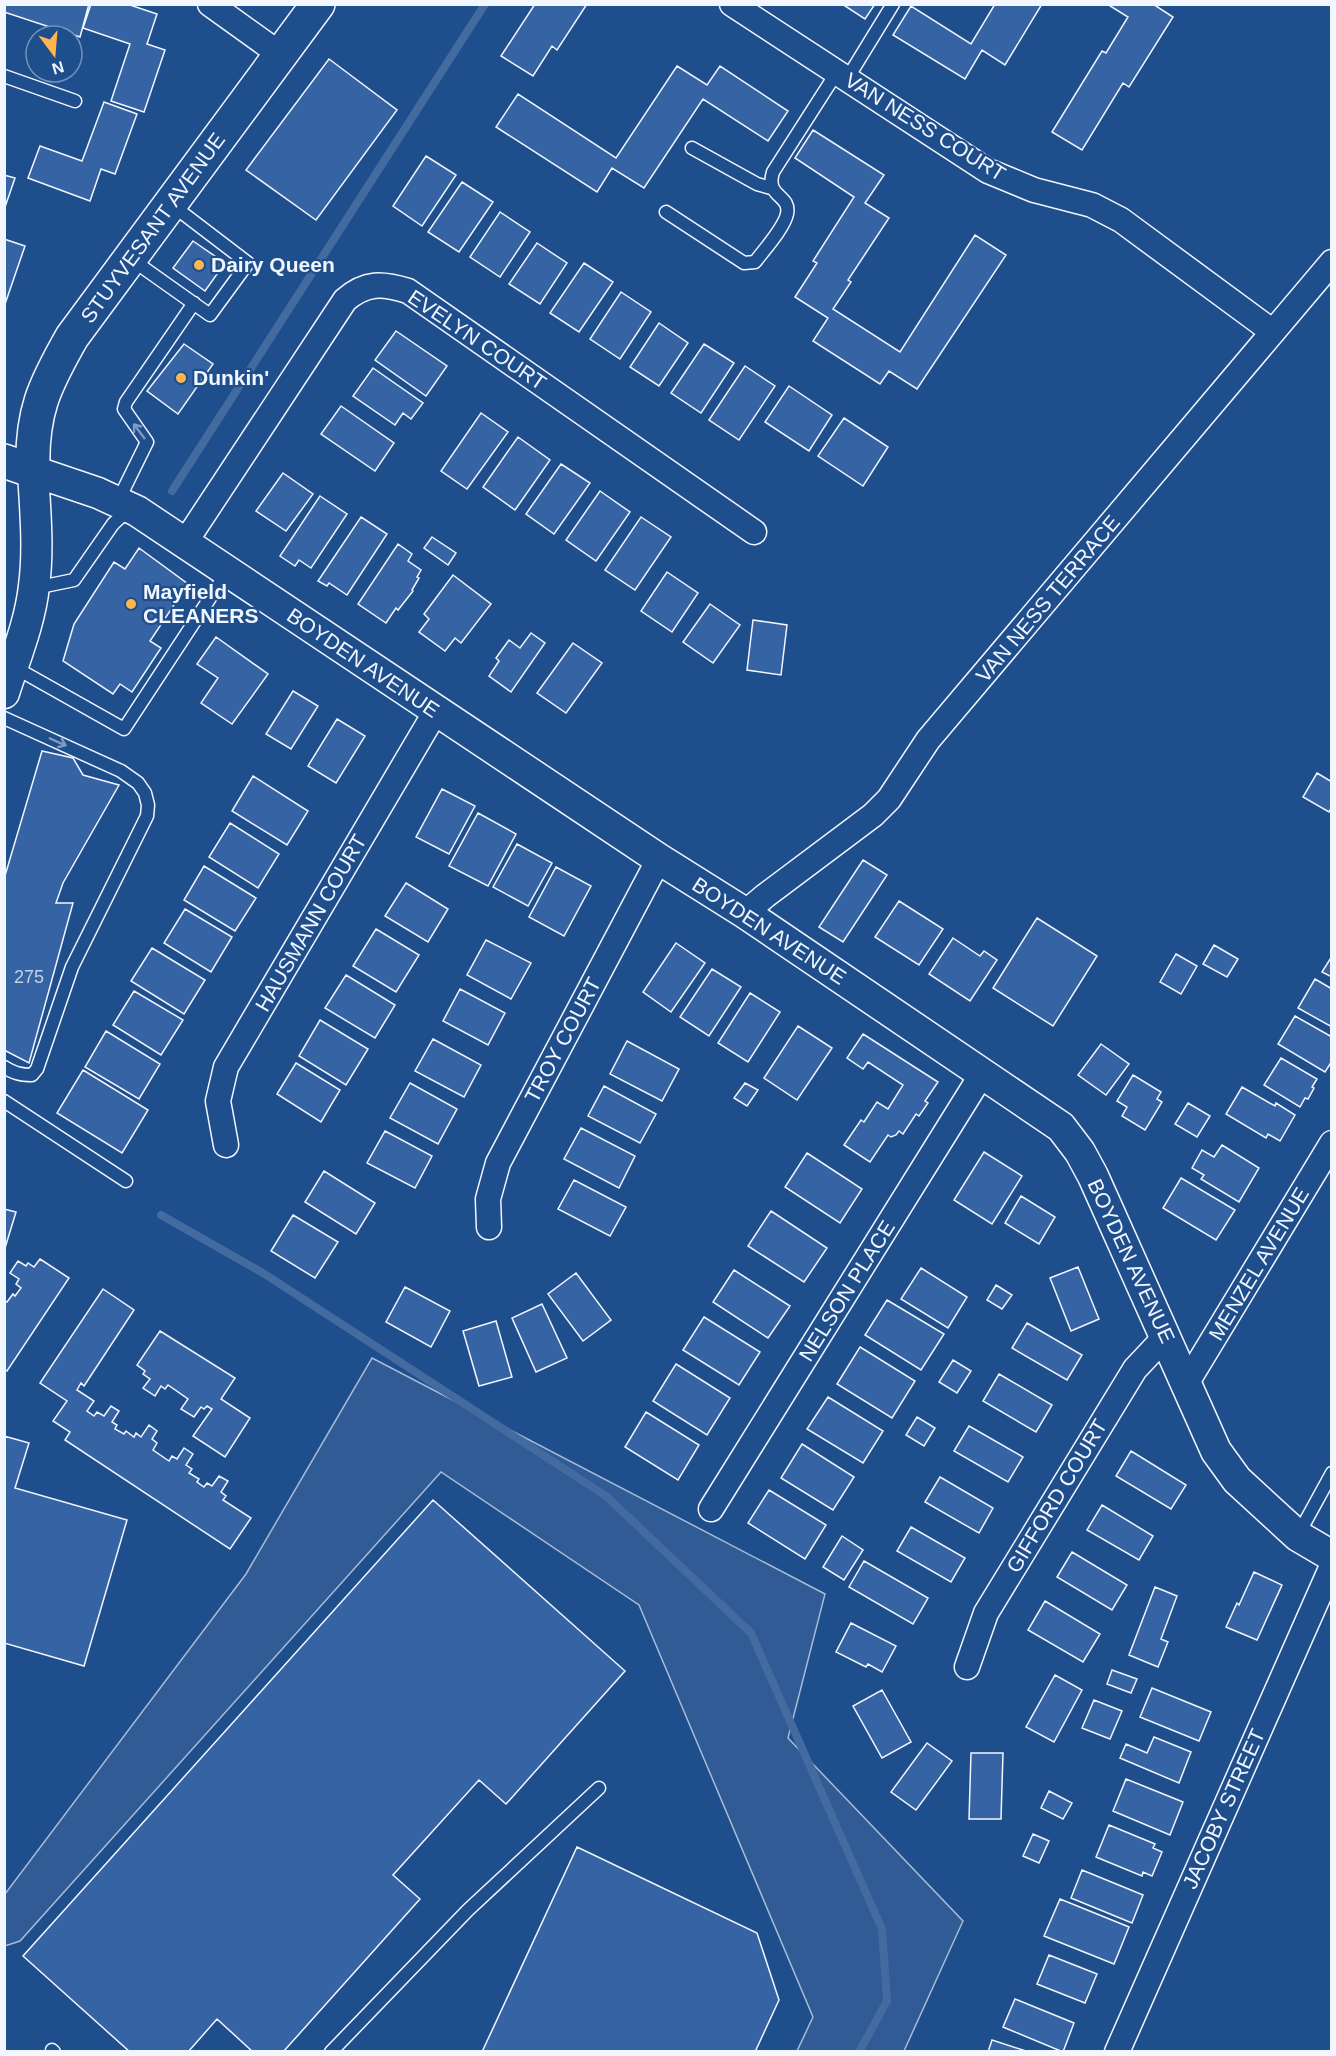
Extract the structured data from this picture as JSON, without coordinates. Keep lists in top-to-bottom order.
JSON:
{
  "streets": {
    "main road": ["STUYVESANT AVENUE"],
    "street": [
      "VAN NESS COURT",
      "EVELYN COURT",
      "VAN NESS TERRACE",
      "BOYDEN AVENUE",
      "HAUSMANN COURT",
      "TROY COURT",
      "MENZEL AVENUE",
      "NELSON PLACE",
      "GIFFORD COURT",
      "JACOBY STREET"
    ]
  },
  "crossings": [
    ["VAN NESS COURT", "VAN NESS TERRACE"],
    ["STUYVESANT AVENUE", "BOYDEN AVENUE"],
    ["EVELYN COURT", "BOYDEN AVENUE"],
    ["VAN NESS TERRACE", "BOYDEN AVENUE"],
    ["BOYDEN AVENUE", "HAUSMANN COURT"],
    ["BOYDEN AVENUE", "TROY COURT"],
    ["BOYDEN AVENUE", "MENZEL AVENUE"],
    ["BOYDEN AVENUE", "NELSON PLACE"],
    ["BOYDEN AVENUE", "GIFFORD COURT"]
  ],
  "places": ["Dairy Queen", "Dunkin'", "Mayfield CLEANERS"],
  "house_numbers": ["275"],
  "north": "bottom"
}
